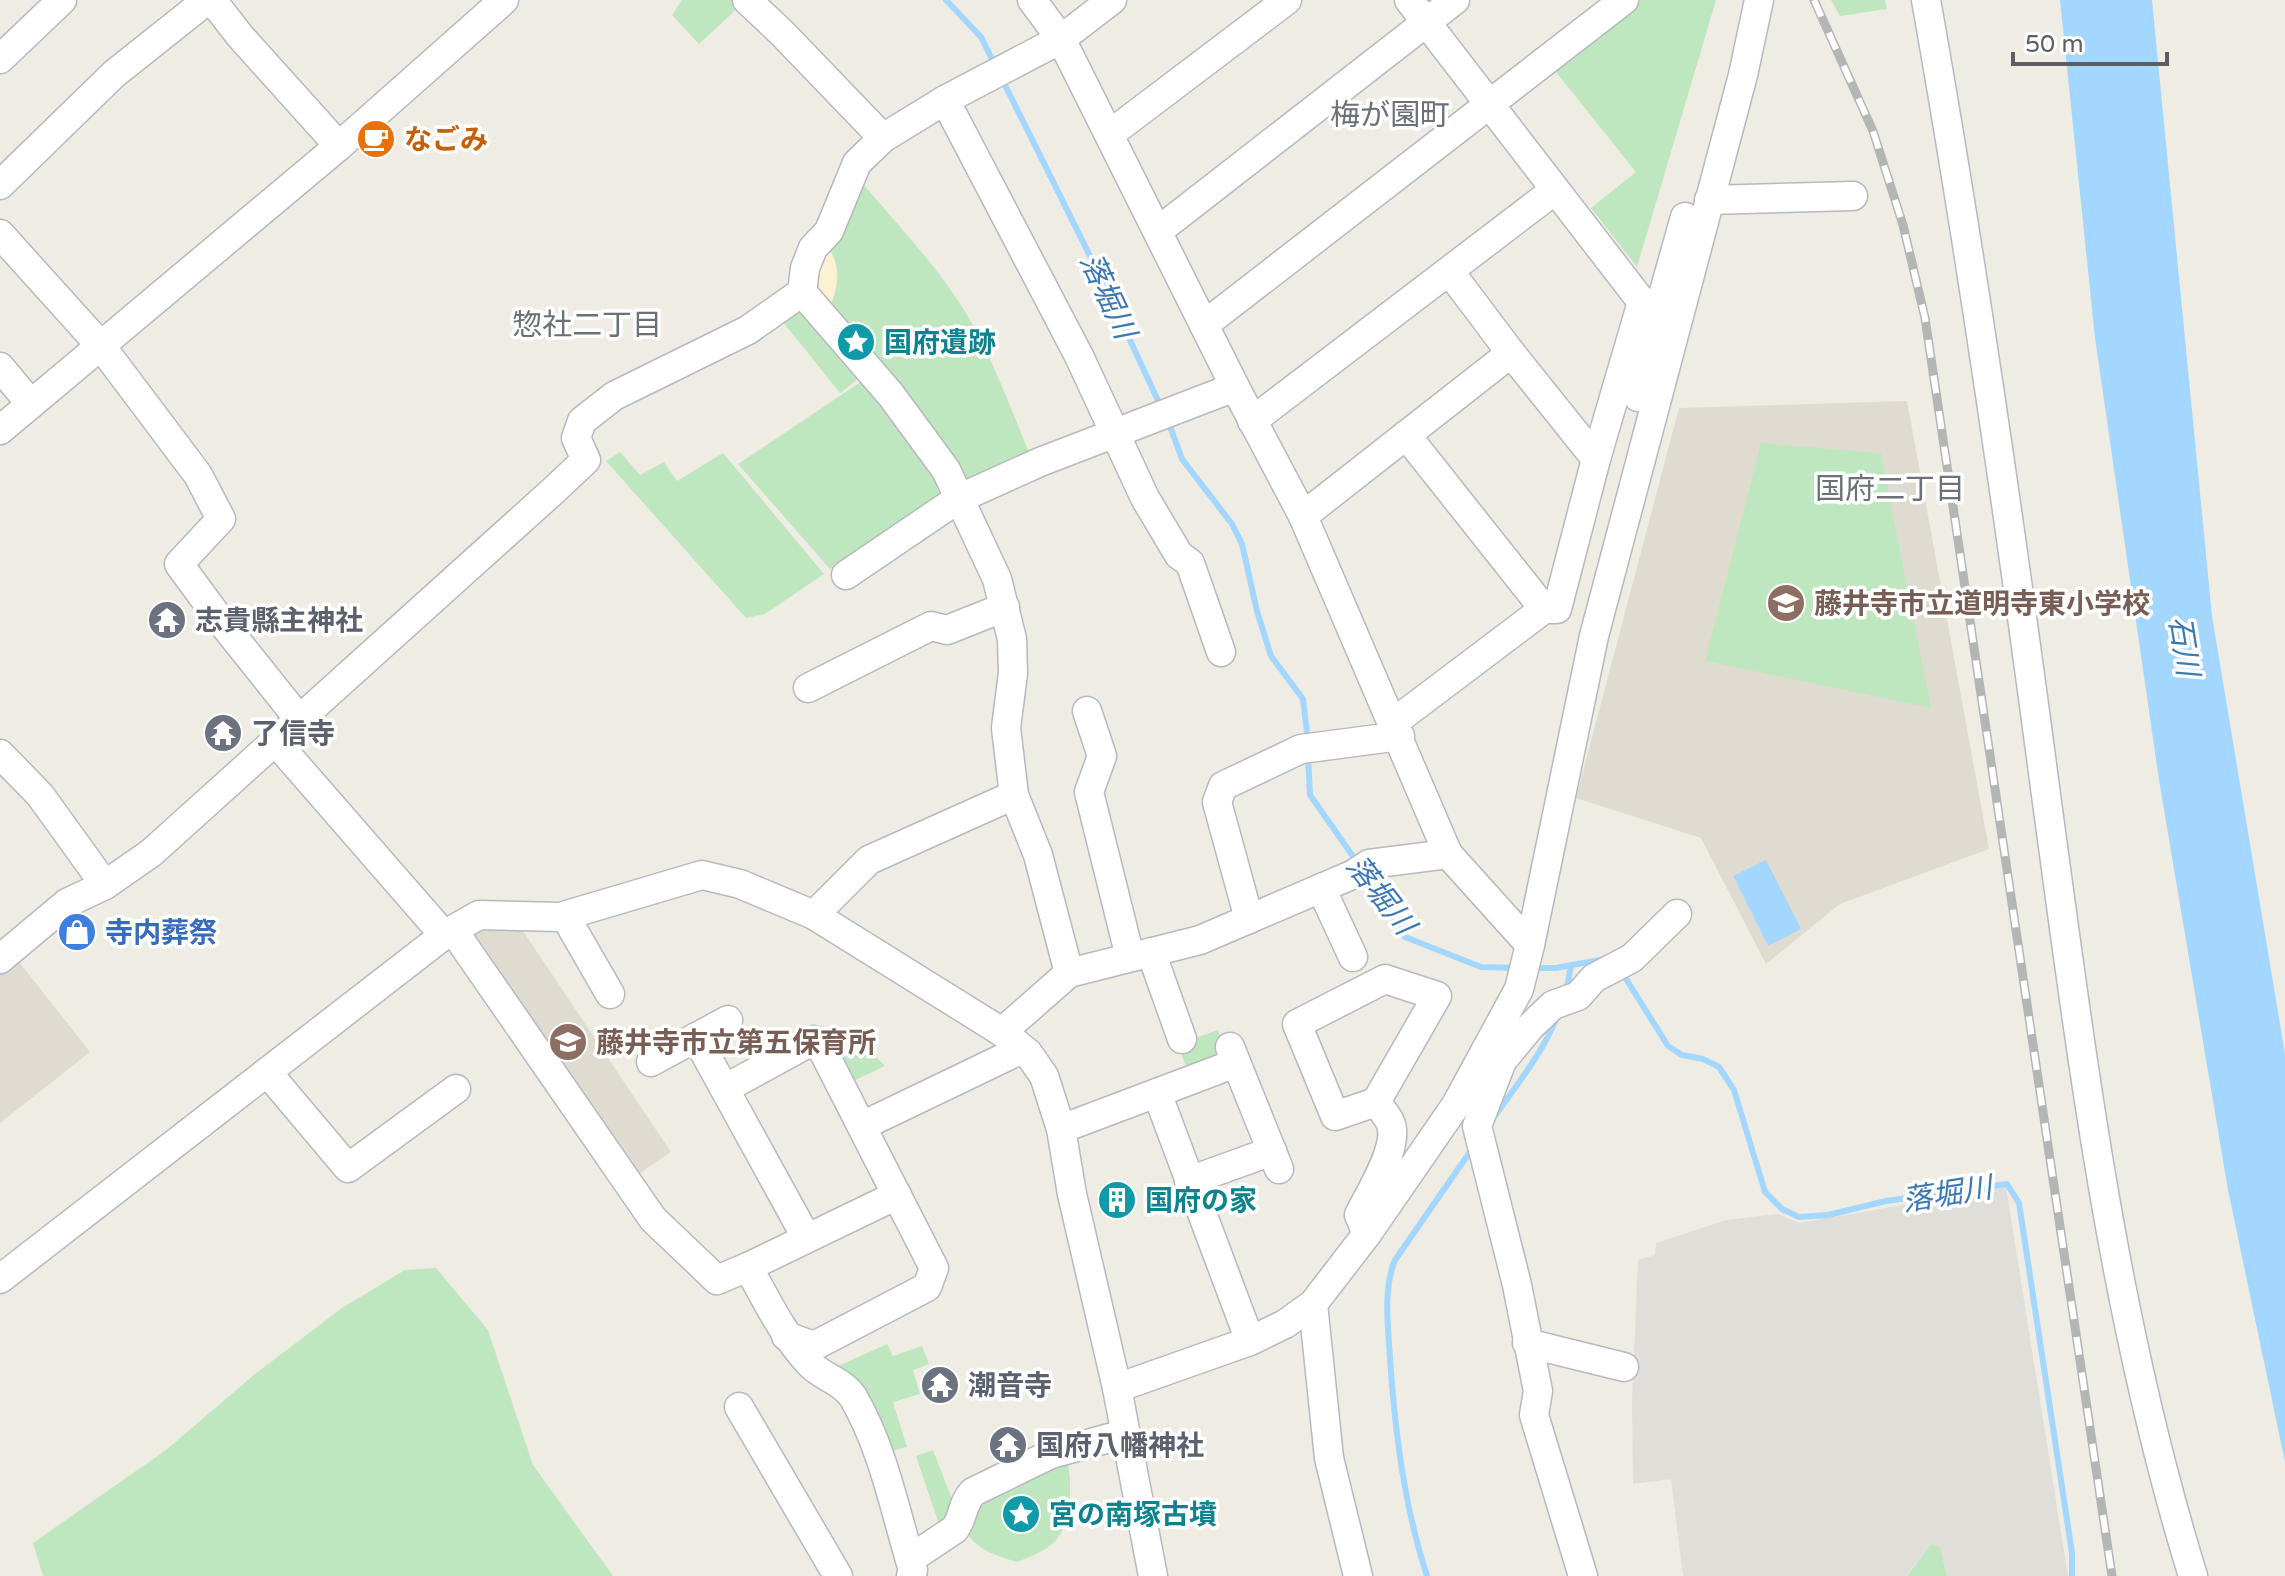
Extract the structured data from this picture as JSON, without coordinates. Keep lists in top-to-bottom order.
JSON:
{
  "districts": ["梅が園町", "惣社二丁目", "国府二丁目"],
  "water": ["落堀川", "石川"],
  "places": {
    "cafe": ["なごみ"],
    "place": ["国府遺跡", "宮の南塚古墳"],
    "school or university": ["藤井寺市立道明寺東小学校", "藤井寺市立第五保育所"],
    "temple": [
      "志貴縣主神社",
      "了信寺",
      "潮音寺",
      "国府八幡神社"
    ],
    "shop": ["寺内葬祭"],
    "building": ["国府の家"]
  },
  "scale_bar": "50 m"
}
